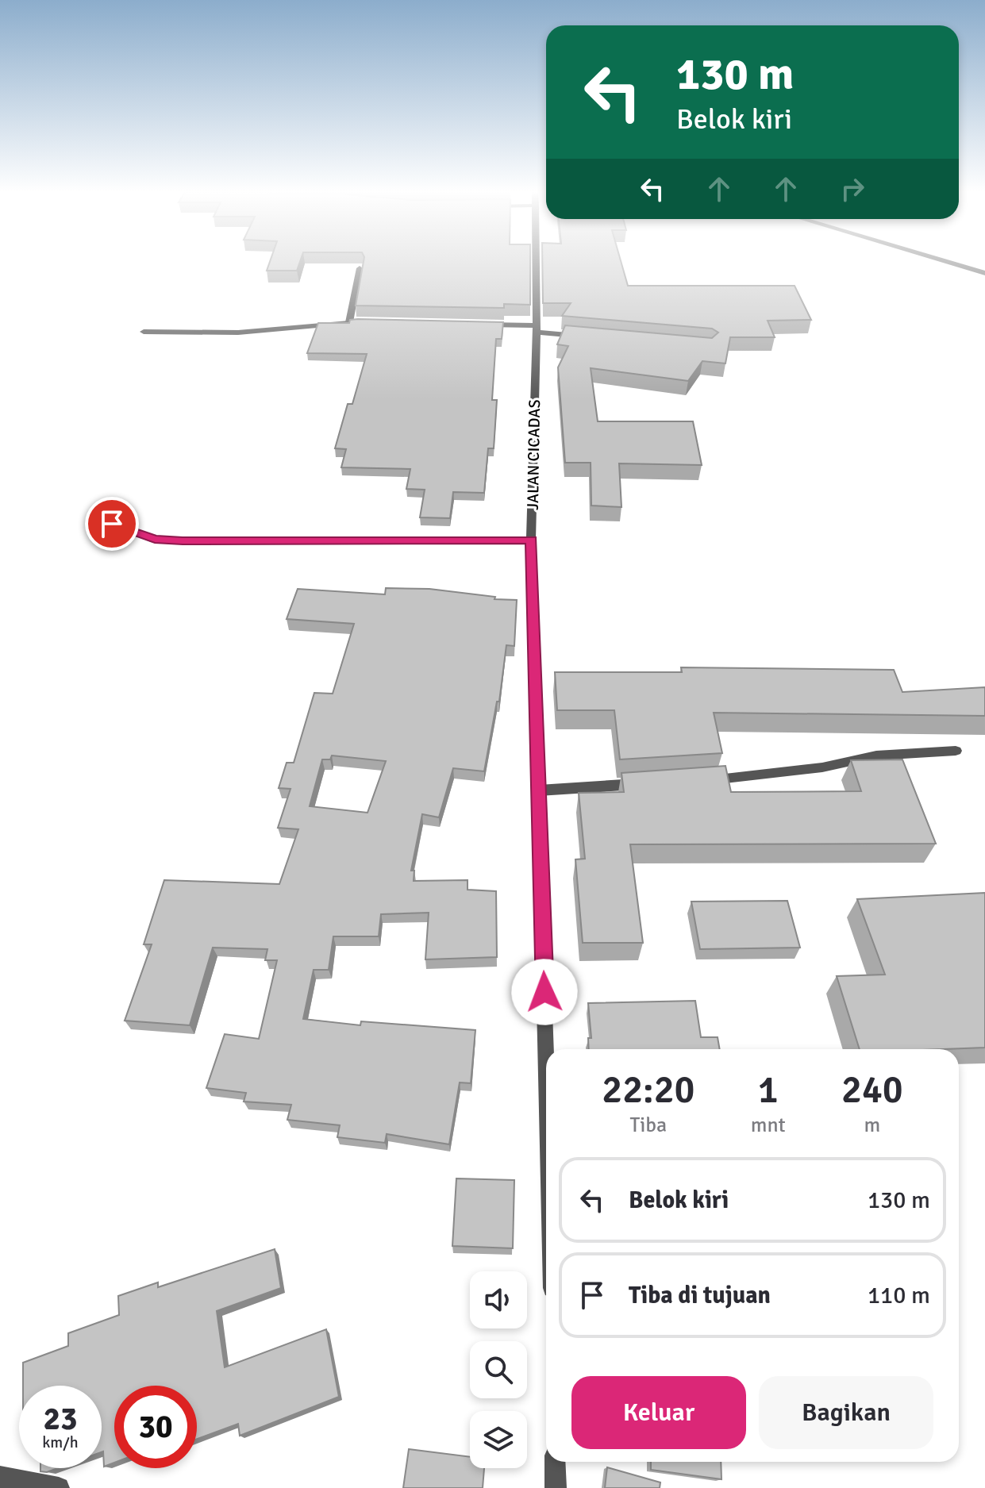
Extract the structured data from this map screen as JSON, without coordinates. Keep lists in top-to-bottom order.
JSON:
{
  "streets": {
    "street": ["JALAN CICADAS"]
  },
  "page": {
    "turn": ["130 m", "Belok kiri"],
    "eta": [
      "22:20",
      "Tiba",
      "1",
      "mnt",
      "240",
      "m"
    ],
    "list": [
      {
        "name": "Belok kiri",
        "value": "130 m"
      },
      {
        "name": "Tiba di tujuan",
        "value": "110 m"
      }
    ],
    "buttons": ["Keluar", "Bagikan"],
    "speed": "23 km/h",
    "limit": "30"
  }
}
